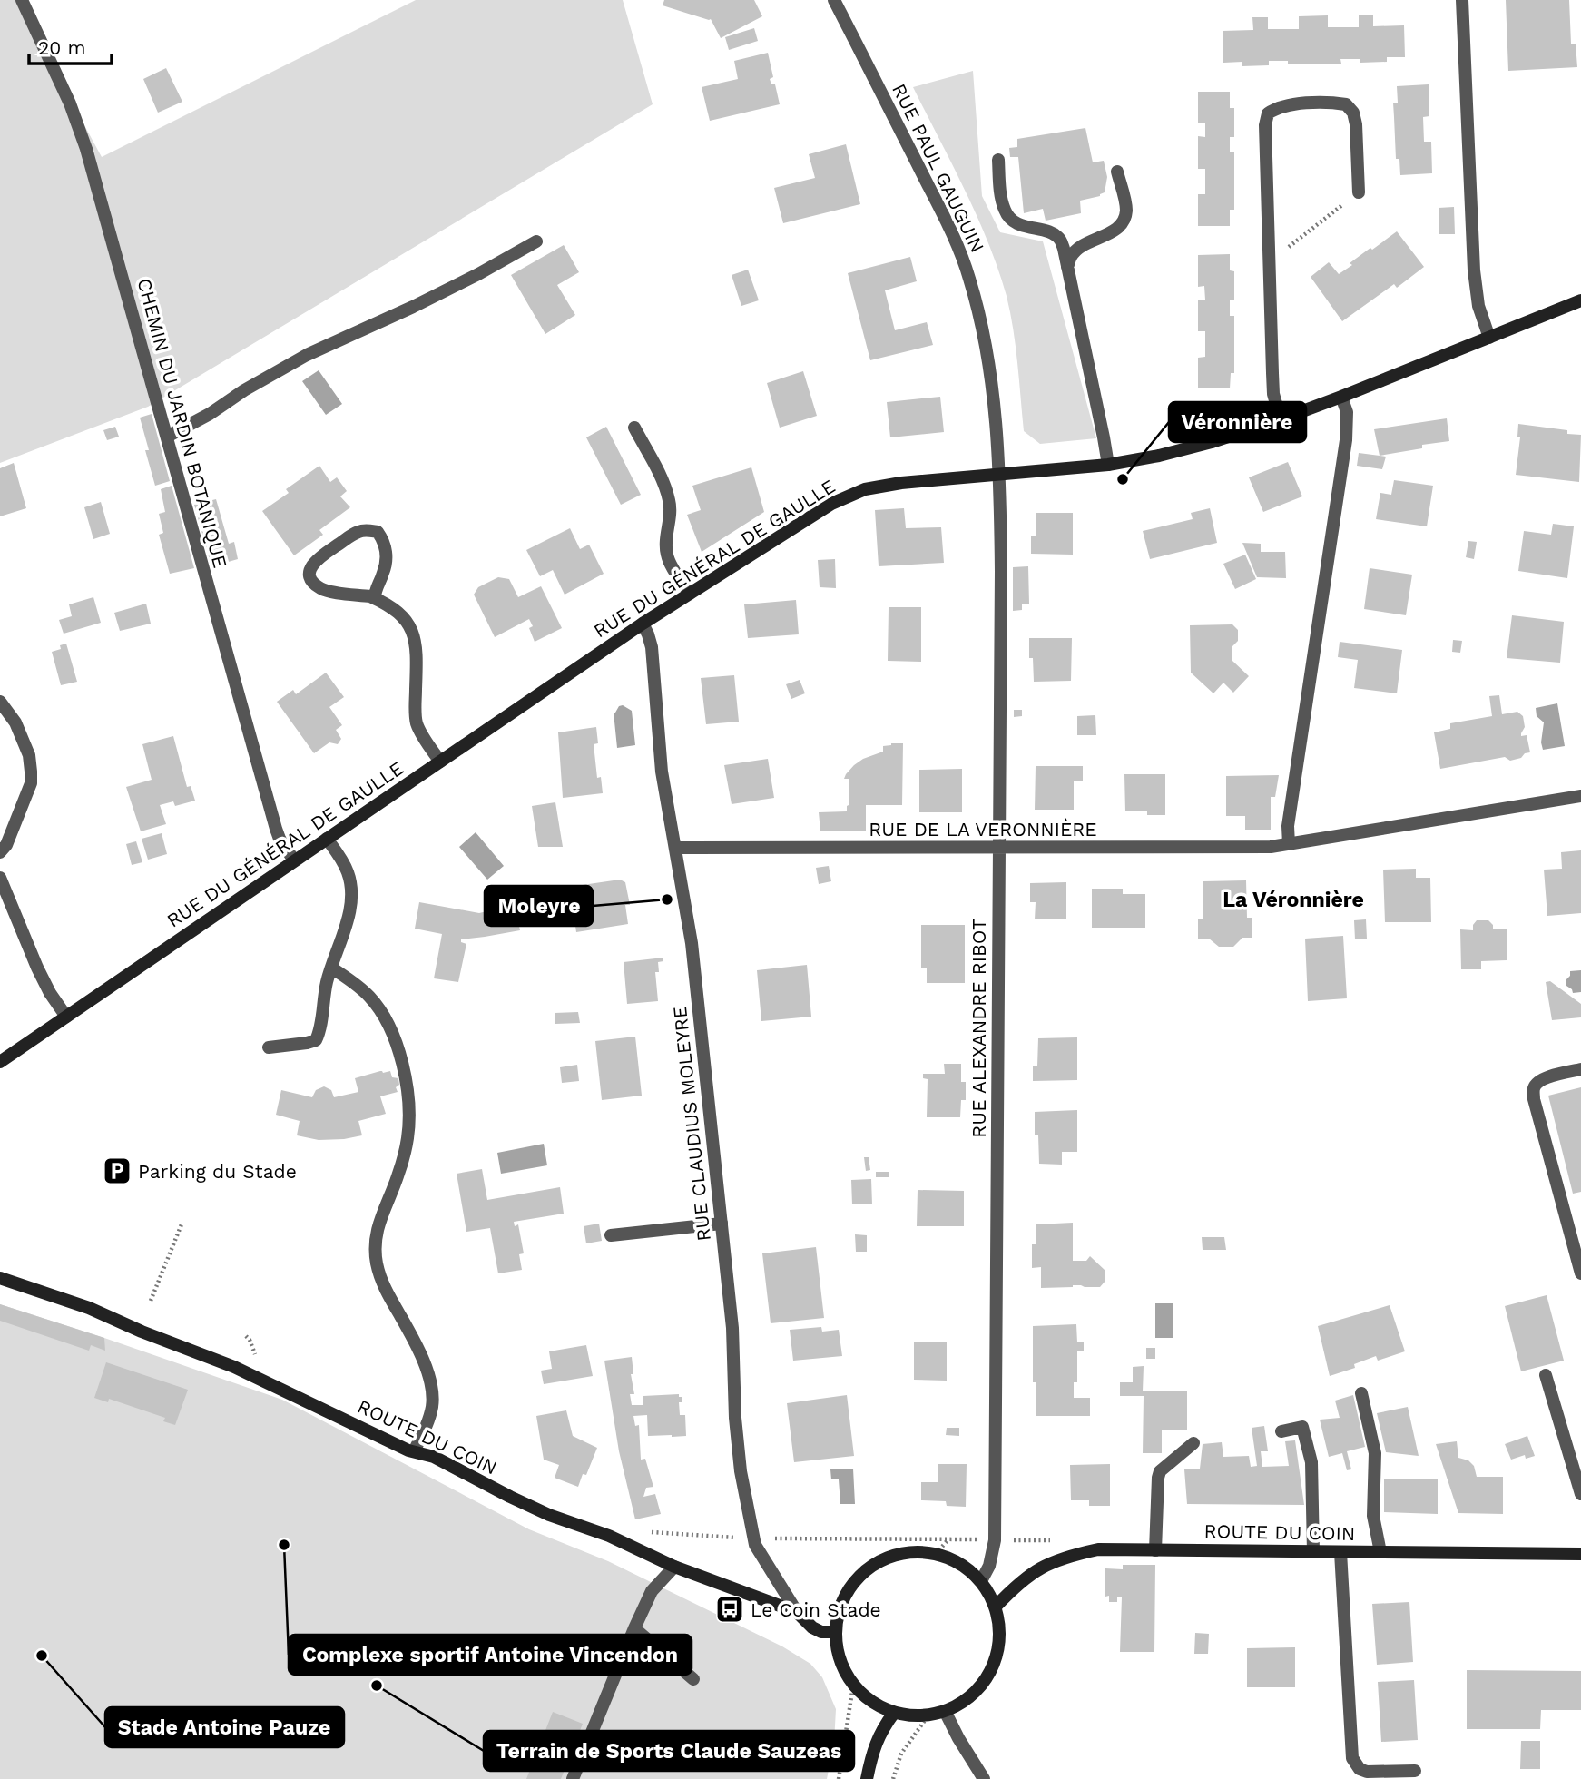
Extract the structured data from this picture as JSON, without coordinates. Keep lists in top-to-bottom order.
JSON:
{
  "streets": {
    "main road": ["RUE DU GÉNÉRAL DE GAULLE", "ROUTE DU COIN"],
    "street": [
      "RUE PAUL GAUGUIN",
      "CHEMIN DU JARDIN BOTANIQUE",
      "RUE DE LA VERONNIÈRE",
      "RUE ALEXANDRE RIBOT",
      "RUE CLAUDIUS MOLEYRE"
    ]
  },
  "crossings": [
    ["RUE PAUL GAUGUIN", "RUE DU GÉNÉRAL DE GAULLE"],
    ["RUE PAUL GAUGUIN", "RUE ALEXANDRE RIBOT"],
    ["CHEMIN DU JARDIN BOTANIQUE", "RUE DU GÉNÉRAL DE GAULLE"],
    ["RUE DU GÉNÉRAL DE GAULLE", "RUE ALEXANDRE RIBOT"],
    ["RUE DU GÉNÉRAL DE GAULLE", "RUE CLAUDIUS MOLEYRE"],
    ["RUE DE LA VERONNIÈRE", "RUE ALEXANDRE RIBOT"],
    ["RUE DE LA VERONNIÈRE", "RUE CLAUDIUS MOLEYRE"],
    ["RUE ALEXANDRE RIBOT", "ROUTE DU COIN"],
    ["RUE CLAUDIUS MOLEYRE", "ROUTE DU COIN"]
  ],
  "districts": ["La Véronnière"],
  "places": {
    "other": [
      "Véronnière",
      "Moleyre",
      "Complexe sportif Antoine Vincendon",
      "Stade Antoine Pauze",
      "Terrain de Sports Claude Sauzeas"
    ],
    "parking": ["Parking du Stade"],
    "bus stop": ["Le Coin Stade"]
  },
  "scale_bar": "20 m"
}
